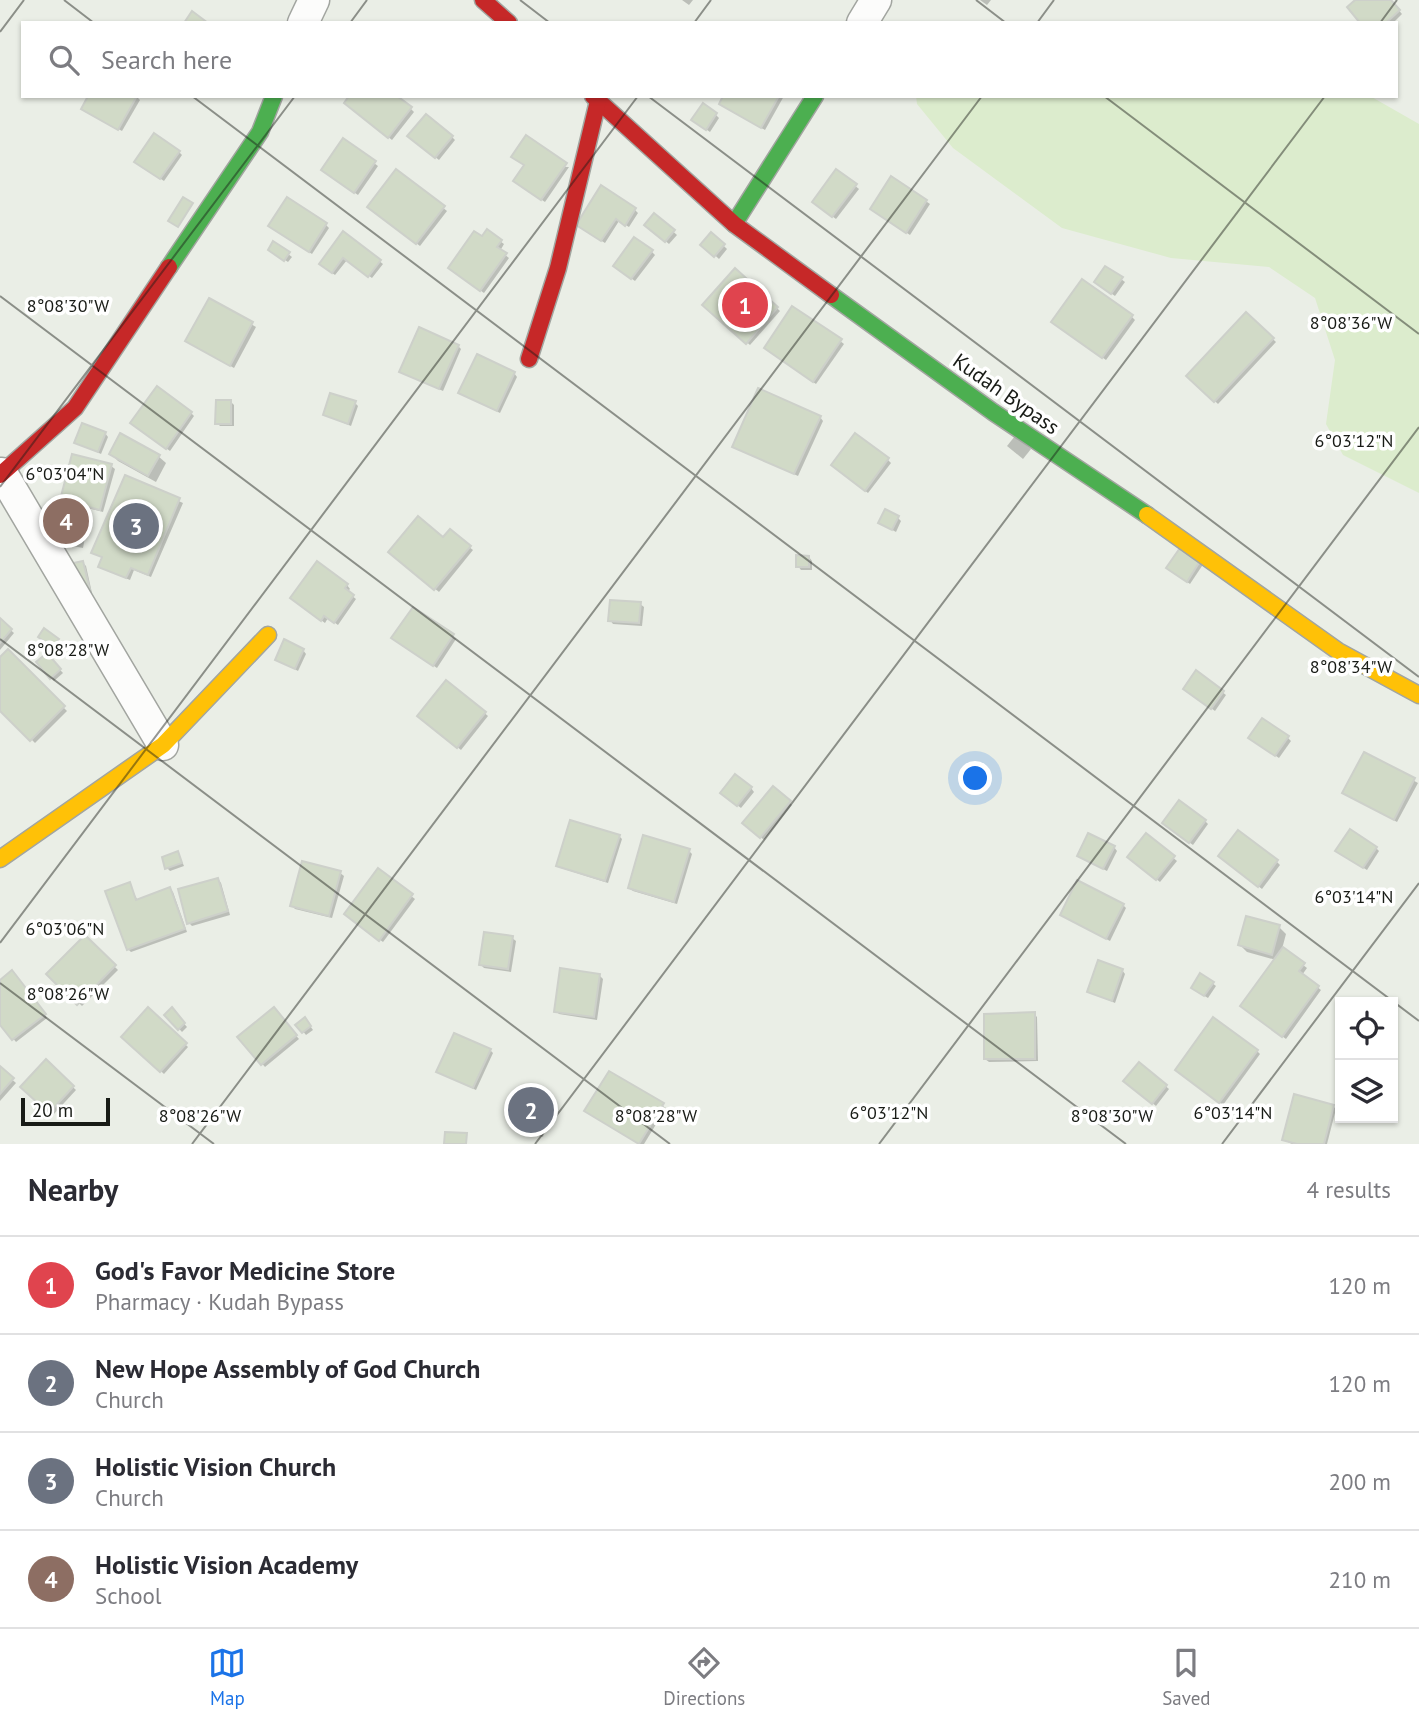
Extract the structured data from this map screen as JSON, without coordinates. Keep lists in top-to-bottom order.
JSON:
{
  "streets": {
    "street": ["Kudah Bypass"]
  },
  "scale_bar": "20 m",
  "page": {
    "search": "Search here",
    "pins": [
      "1",
      "4",
      "3",
      "2"
    ],
    "scale": "20 m",
    "heading": ["Nearby", "4 results"],
    "list": [
      {
        "mark": "1",
        "name": "God's Favor Medicine Store",
        "note": "Pharmacy · Kudah Bypass",
        "value": "120 m"
      },
      {
        "mark": "2",
        "name": "New Hope Assembly of God Church",
        "note": "Church",
        "value": "120 m"
      },
      {
        "mark": "3",
        "name": "Holistic Vision Church",
        "note": "Church",
        "value": "200 m"
      },
      {
        "mark": "4",
        "name": "Holistic Vision Academy",
        "note": "School",
        "value": "210 m"
      }
    ],
    "nav": ["Map", "Directions", "Saved"]
  },
  "coordinates": [
    "8°08'30\"W",
    "8°08'36\"W",
    "6°03'12\"N",
    "6°03'04\"N",
    "8°08'28\"W",
    "8°08'34\"W",
    "6°03'14\"N",
    "6°03'06\"N",
    "8°08'26\"W"
  ]
}
